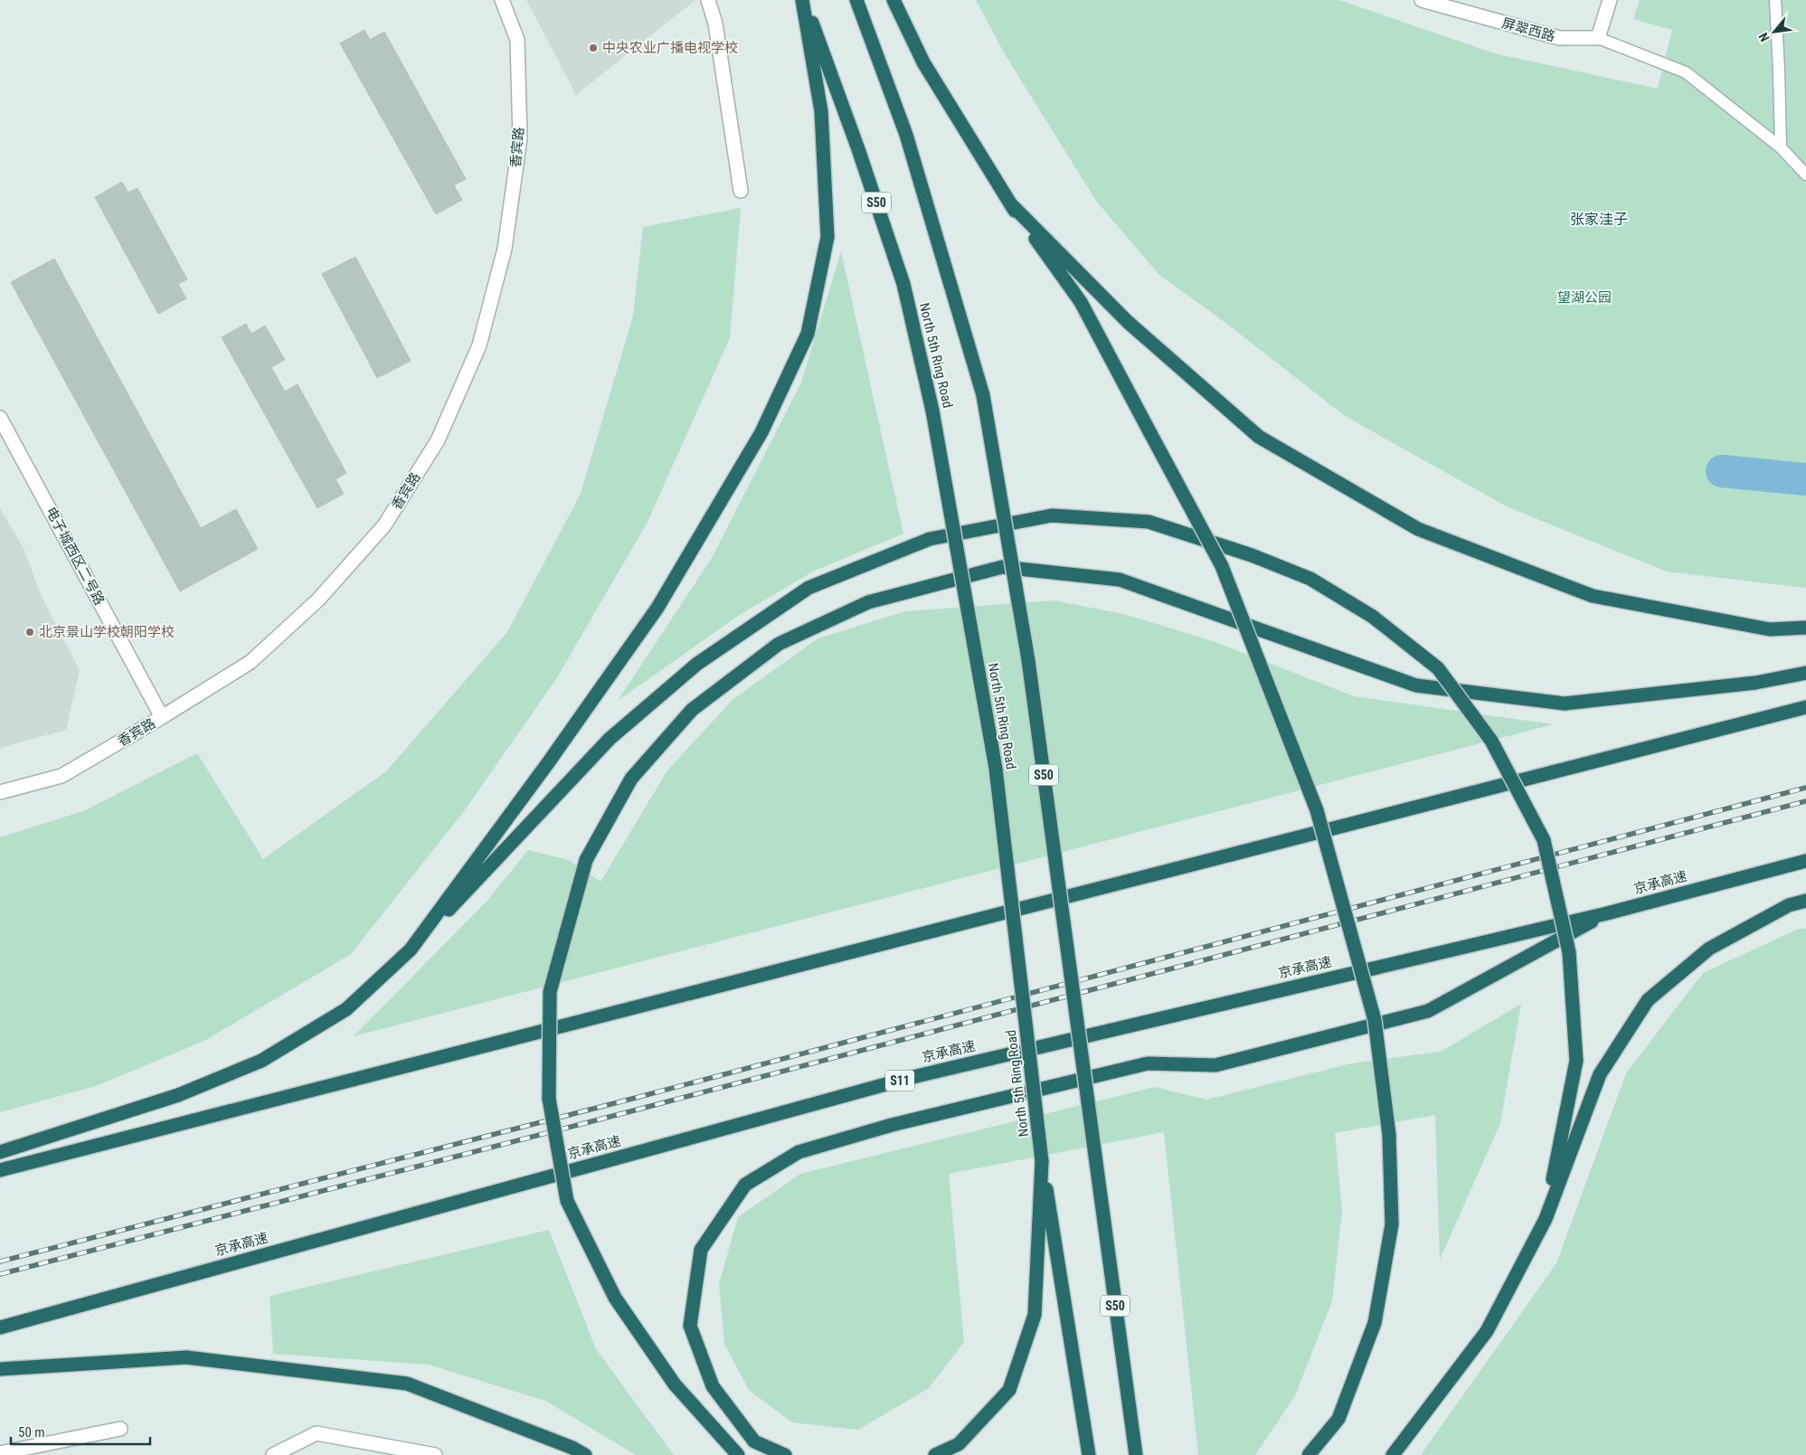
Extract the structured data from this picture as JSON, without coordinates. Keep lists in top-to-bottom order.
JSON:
{
  "streets": {
    "highway": [
      "S50",
      "North 5th Ring Road",
      "京承高速",
      "S11"
    ],
    "street": ["屏翠西路", "香宾路", "电子城西区二号路"]
  },
  "crossings": [
    ["香宾路", "电子城西区二号路"]
  ],
  "districts": ["张家洼子"],
  "parks": ["望湖公园"],
  "places": ["中央农业广播电视学校", "北京景山学校朝阳学校"],
  "scale_bar": "50 m",
  "north": "bottom left"
}
